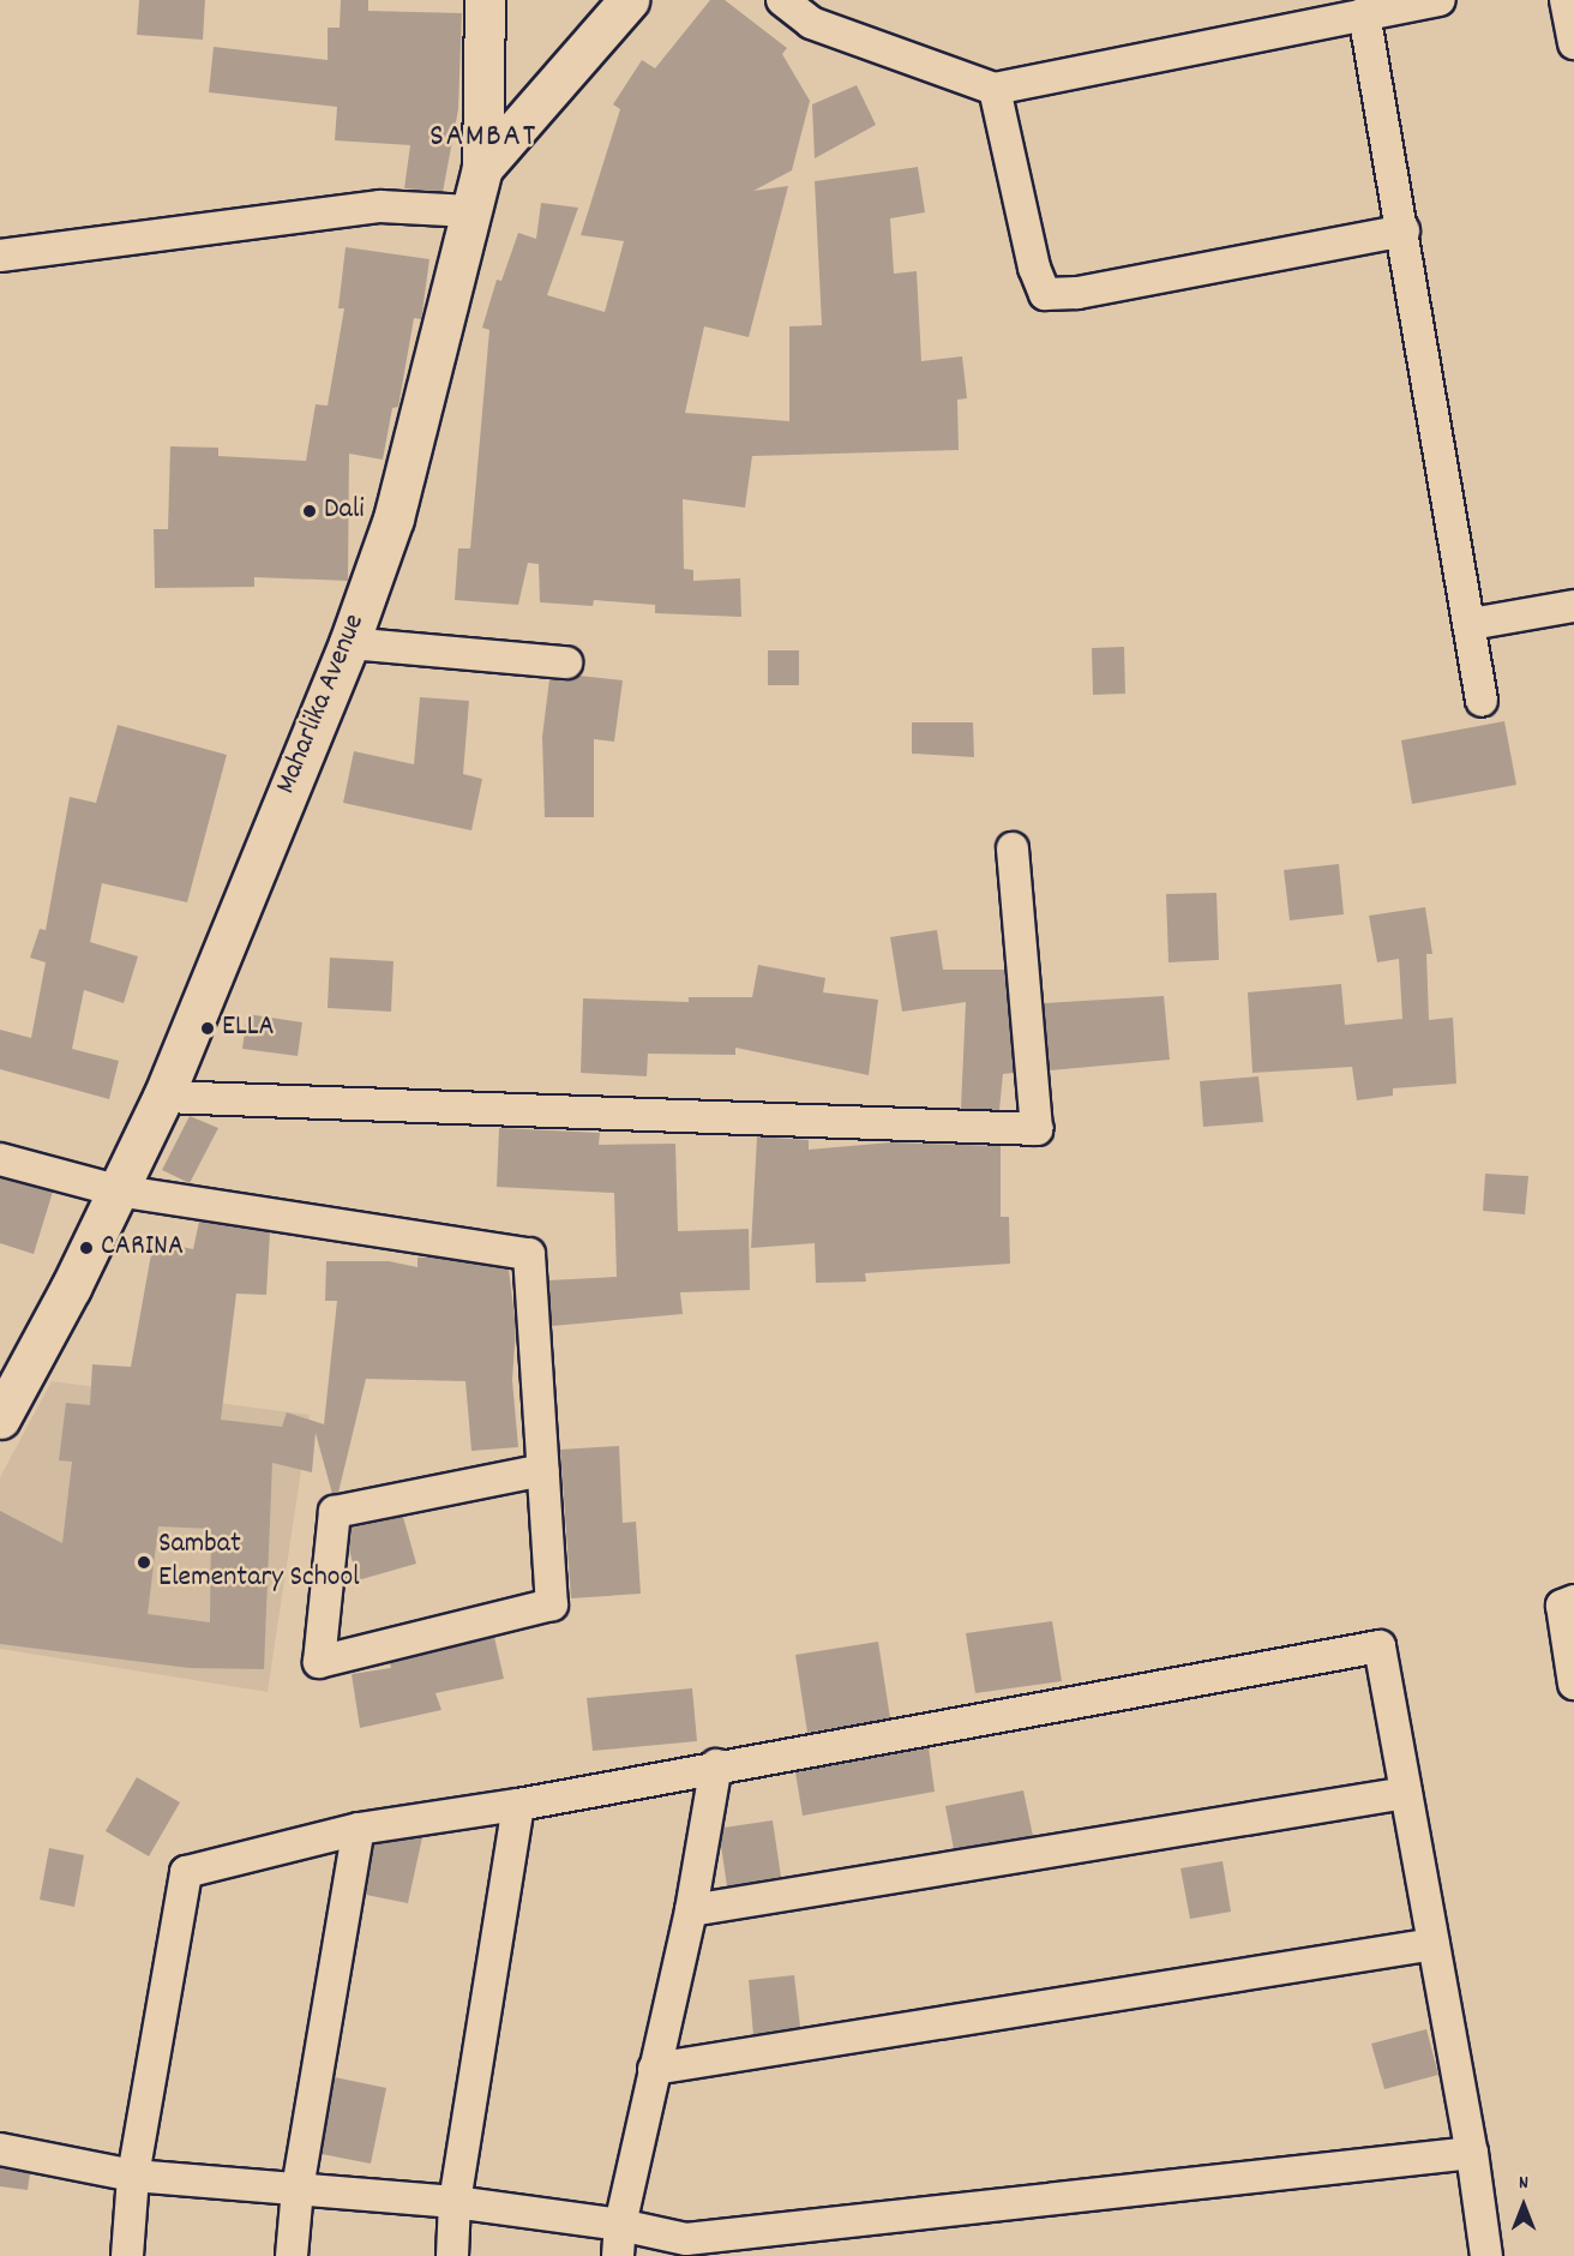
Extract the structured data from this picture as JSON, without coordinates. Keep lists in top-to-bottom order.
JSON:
{
  "streets": {
    "main road": ["Maharlika Avenue"]
  },
  "districts": ["SAMBAT"],
  "places": [
    "Dali",
    "ELLA",
    "CARINA",
    "Sambat Elementary School"
  ],
  "north": "top"
}
